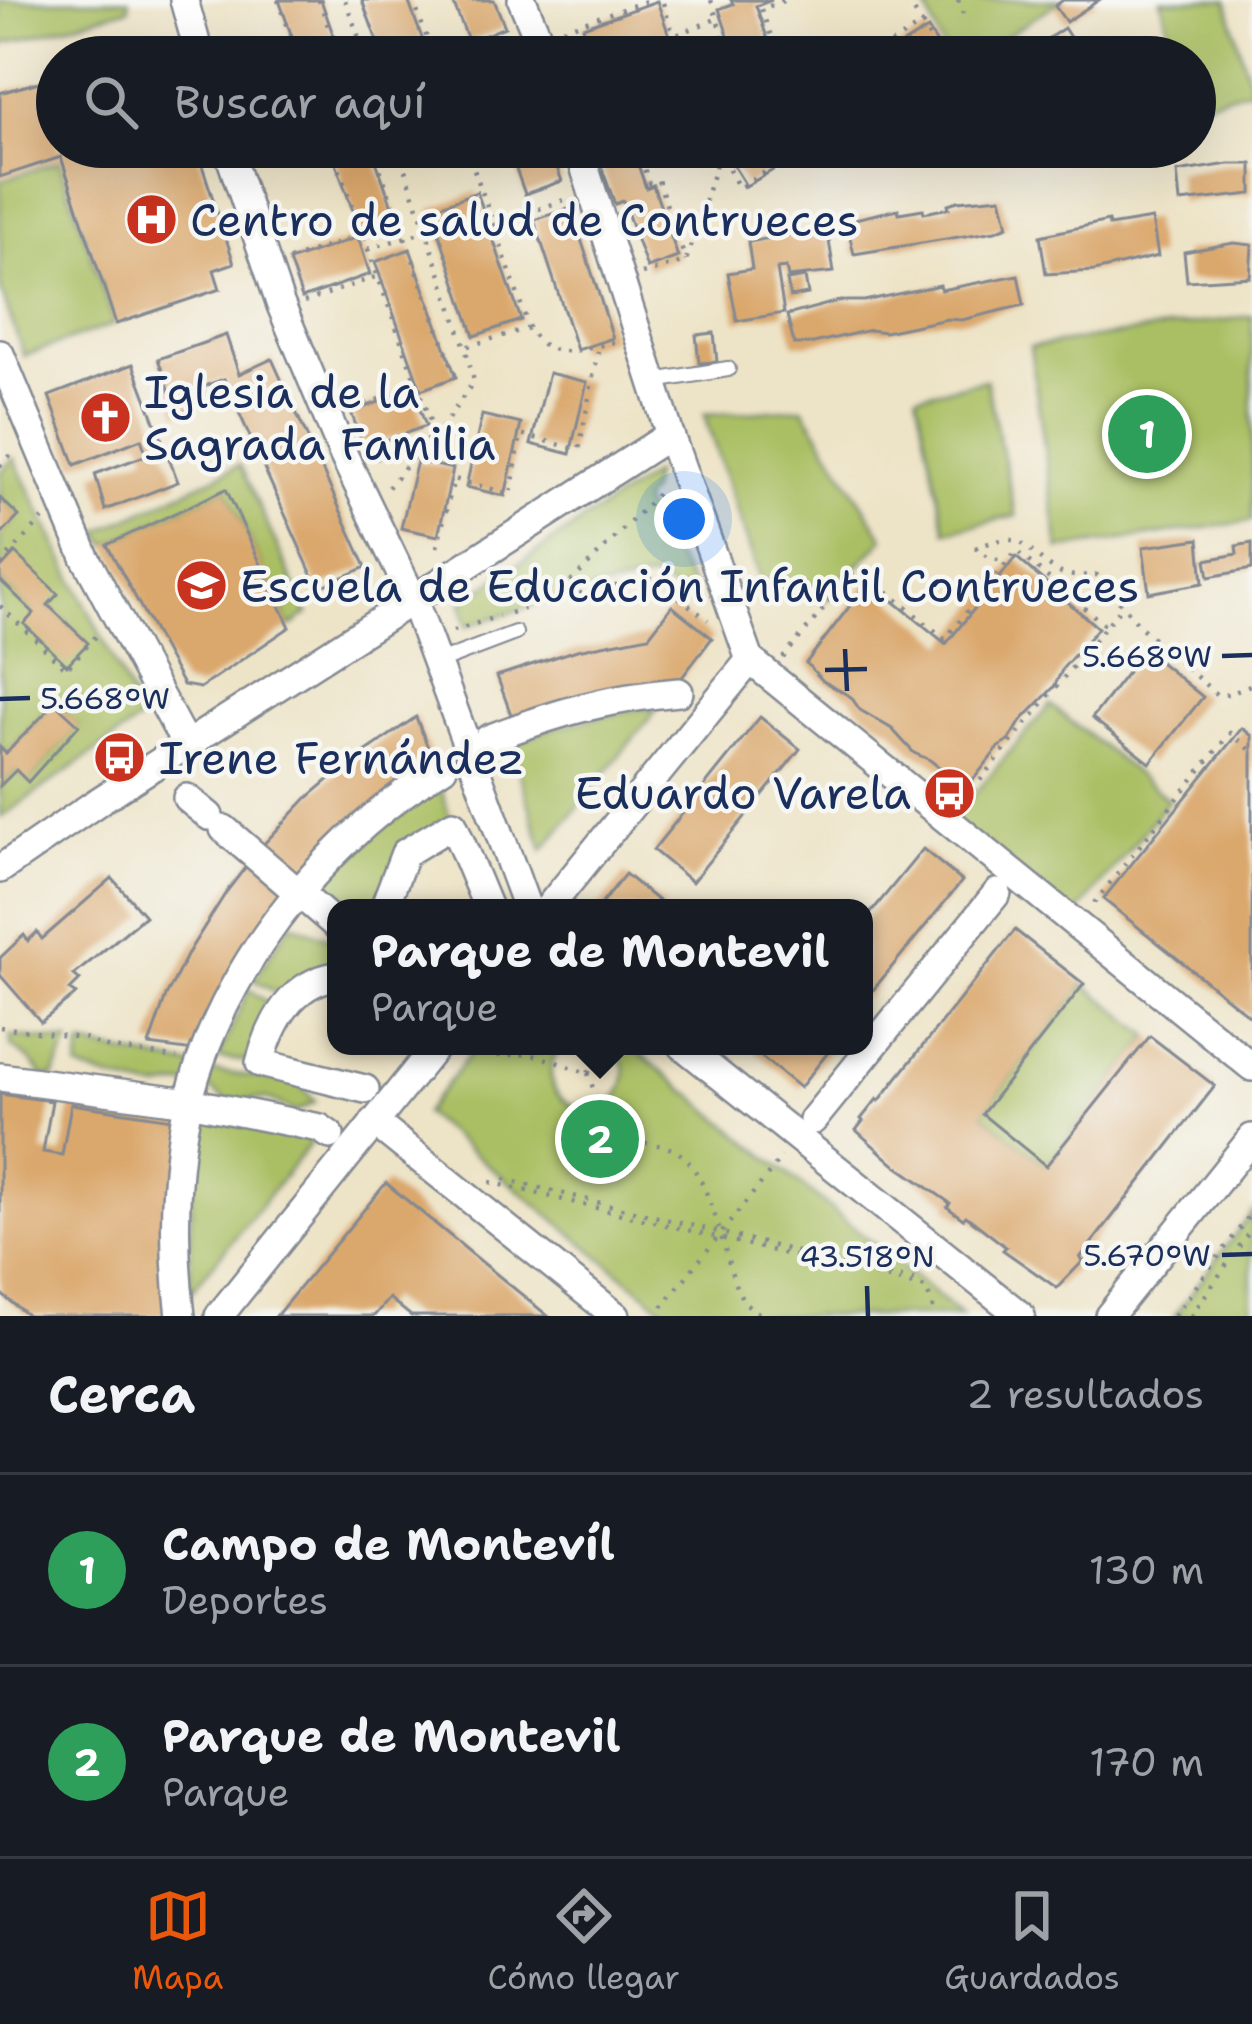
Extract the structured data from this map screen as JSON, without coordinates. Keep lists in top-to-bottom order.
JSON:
{
  "places": {
    "hospital": ["Centro de salud de Contrueces"],
    "church": ["Iglesia de la Sagrada Familia"],
    "school or university": ["Escuela de Educación Infantil Contrueces"],
    "bus stop": ["Irene Fernández", "Eduardo Varela"]
  },
  "page": {
    "search": "Buscar aquí",
    "pins": ["1", "2"],
    "popup": ["Parque de Montevil", "Parque"],
    "heading": ["Cerca", "2 resultados"],
    "list": [
      {
        "mark": "1",
        "name": "Campo de Montevíl",
        "note": "Deportes",
        "value": "130 m"
      },
      {
        "mark": "2",
        "name": "Parque de Montevil",
        "note": "Parque",
        "value": "170 m"
      }
    ],
    "nav": ["Mapa", "Cómo llegar", "Guardados"]
  },
  "coordinates": ["5.668°W", "5.670°W", "43.518°N"]
}
